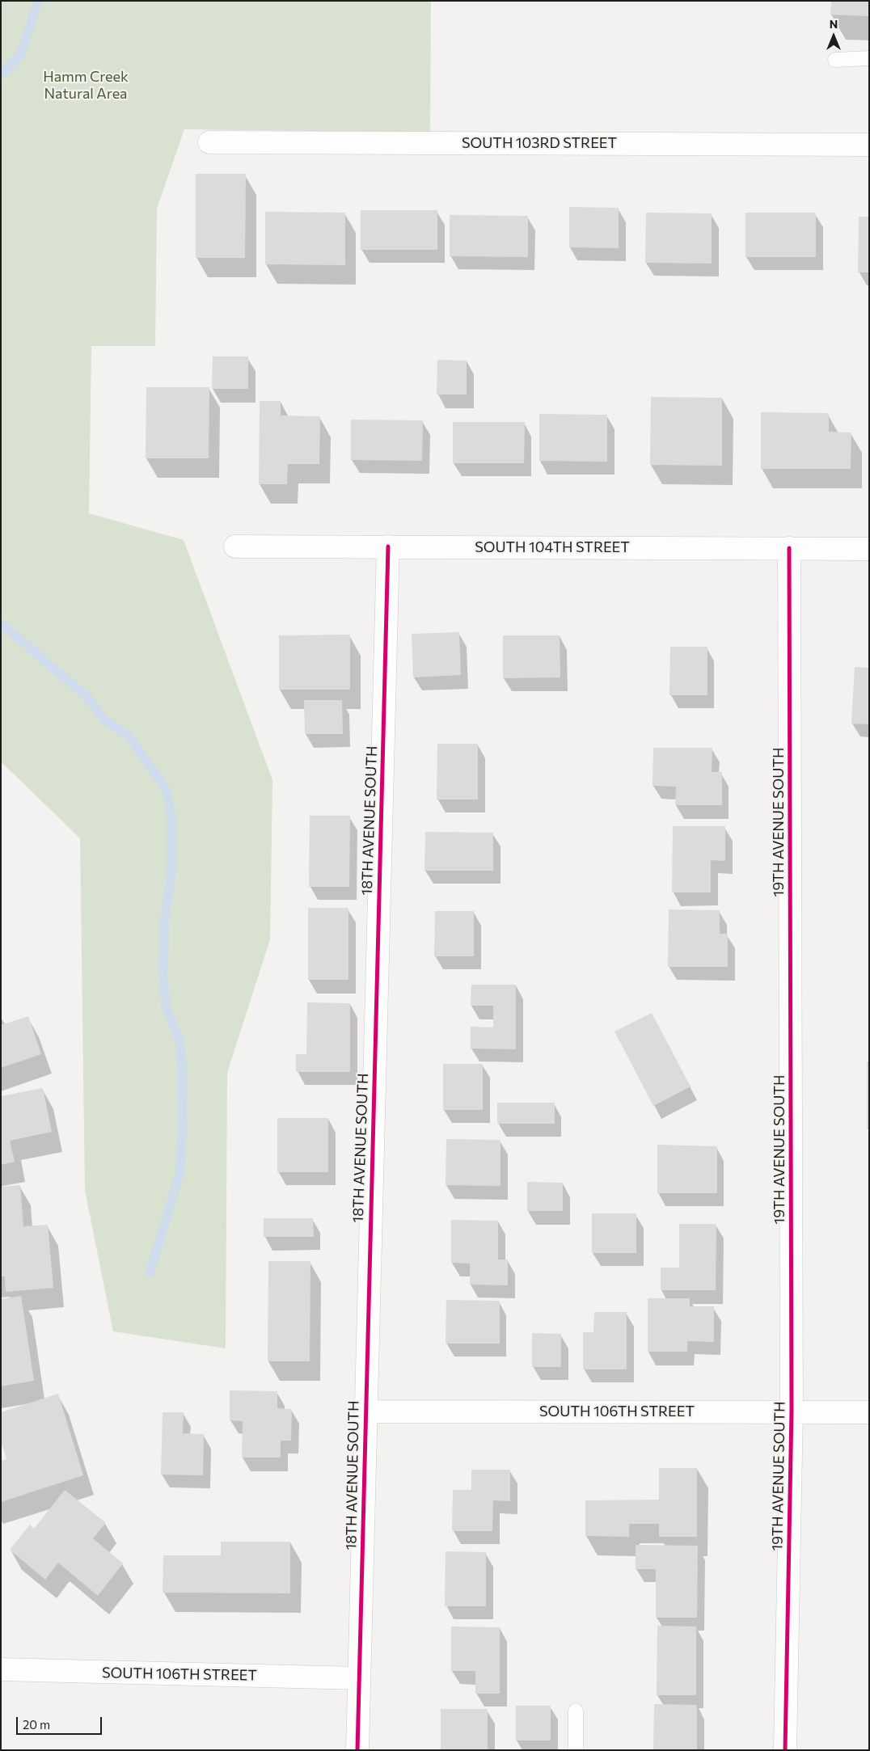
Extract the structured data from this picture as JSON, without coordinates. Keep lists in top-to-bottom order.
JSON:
{
  "streets": {
    "street": [
      "SOUTH 103RD STREET",
      "SOUTH 104TH STREET",
      "18TH AVENUE SOUTH",
      "19TH AVENUE SOUTH",
      "SOUTH 106TH STREET"
    ]
  },
  "crossings": [
    ["SOUTH 104TH STREET", "18TH AVENUE SOUTH"],
    ["SOUTH 104TH STREET", "19TH AVENUE SOUTH"],
    ["18TH AVENUE SOUTH", "SOUTH 106TH STREET"],
    ["19TH AVENUE SOUTH", "SOUTH 106TH STREET"]
  ],
  "parks": ["Hamm Creek Natural Area"],
  "scale_bar": "20 m",
  "north": "top"
}
